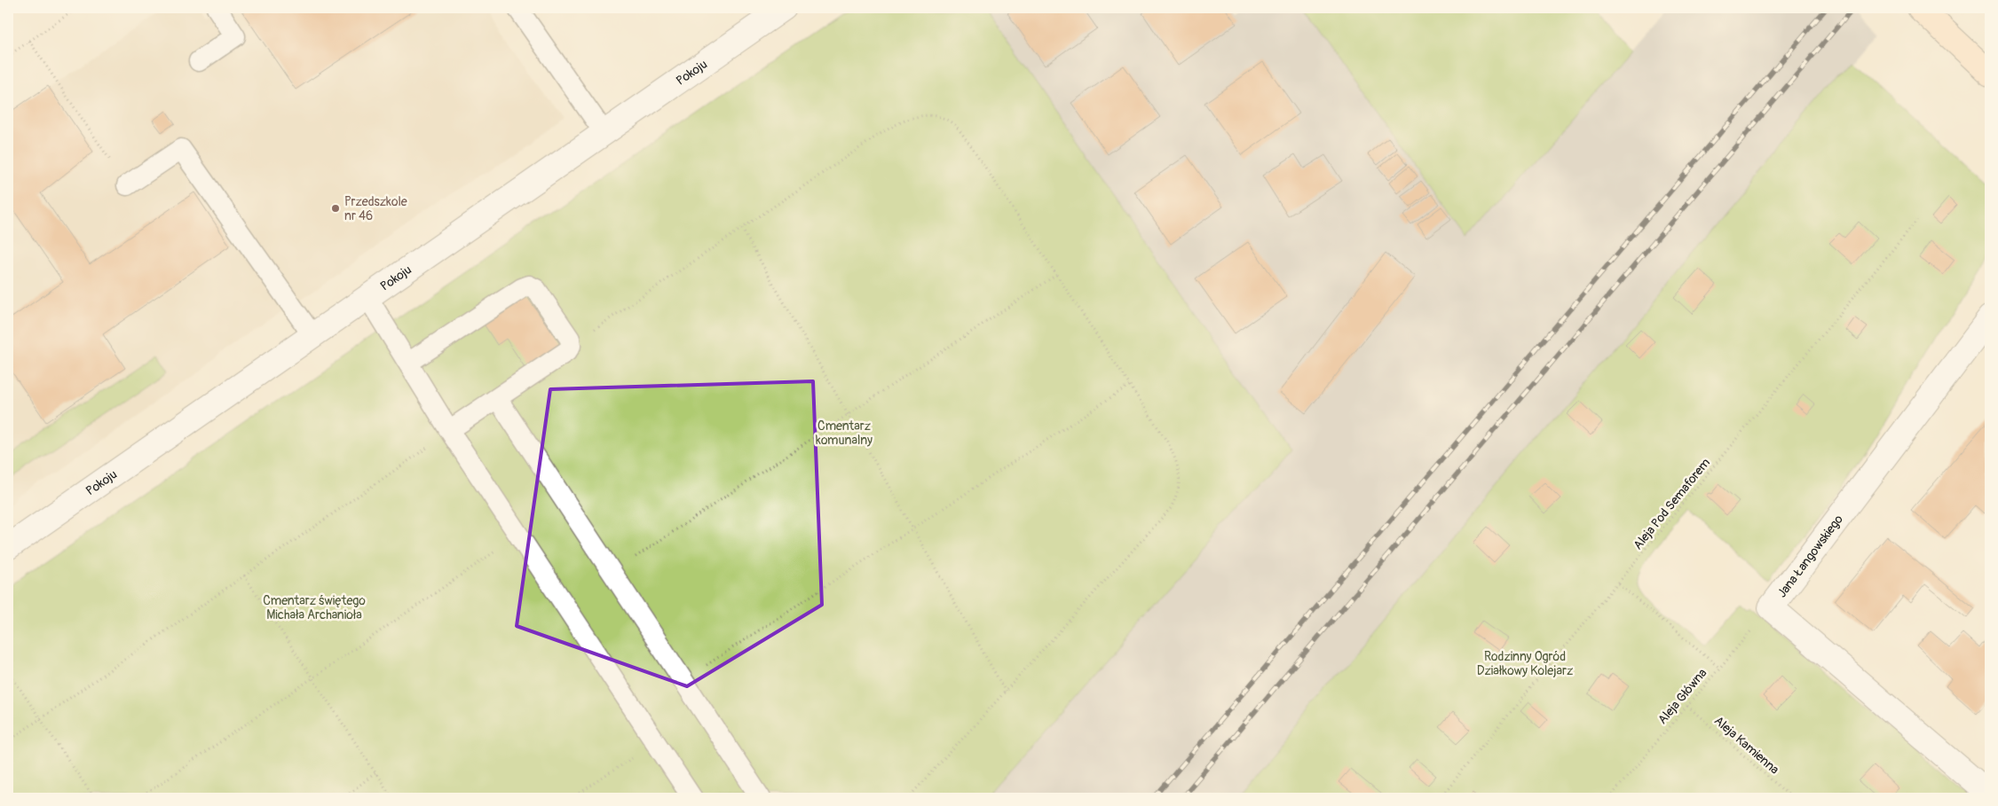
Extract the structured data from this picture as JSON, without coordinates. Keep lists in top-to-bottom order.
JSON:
{
  "streets": {
    "street": ["Pokoju", "Jana Łangowskiego"],
    "path": ["Aleja Pod Semaforem", "Aleja Główna", "Aleja Kamienna"]
  },
  "crossings": [
    ["Jana Łangowskiego", "Aleja Główna"],
    ["Aleja Główna", "Aleja Kamienna"]
  ],
  "parks": ["Cmentarz komunalny", "Cmentarz świętego Michała Archanioła", "Rodzinny Ogród Działkowy Kolejarz"],
  "places": ["Przedszkole nr 46"]
}
